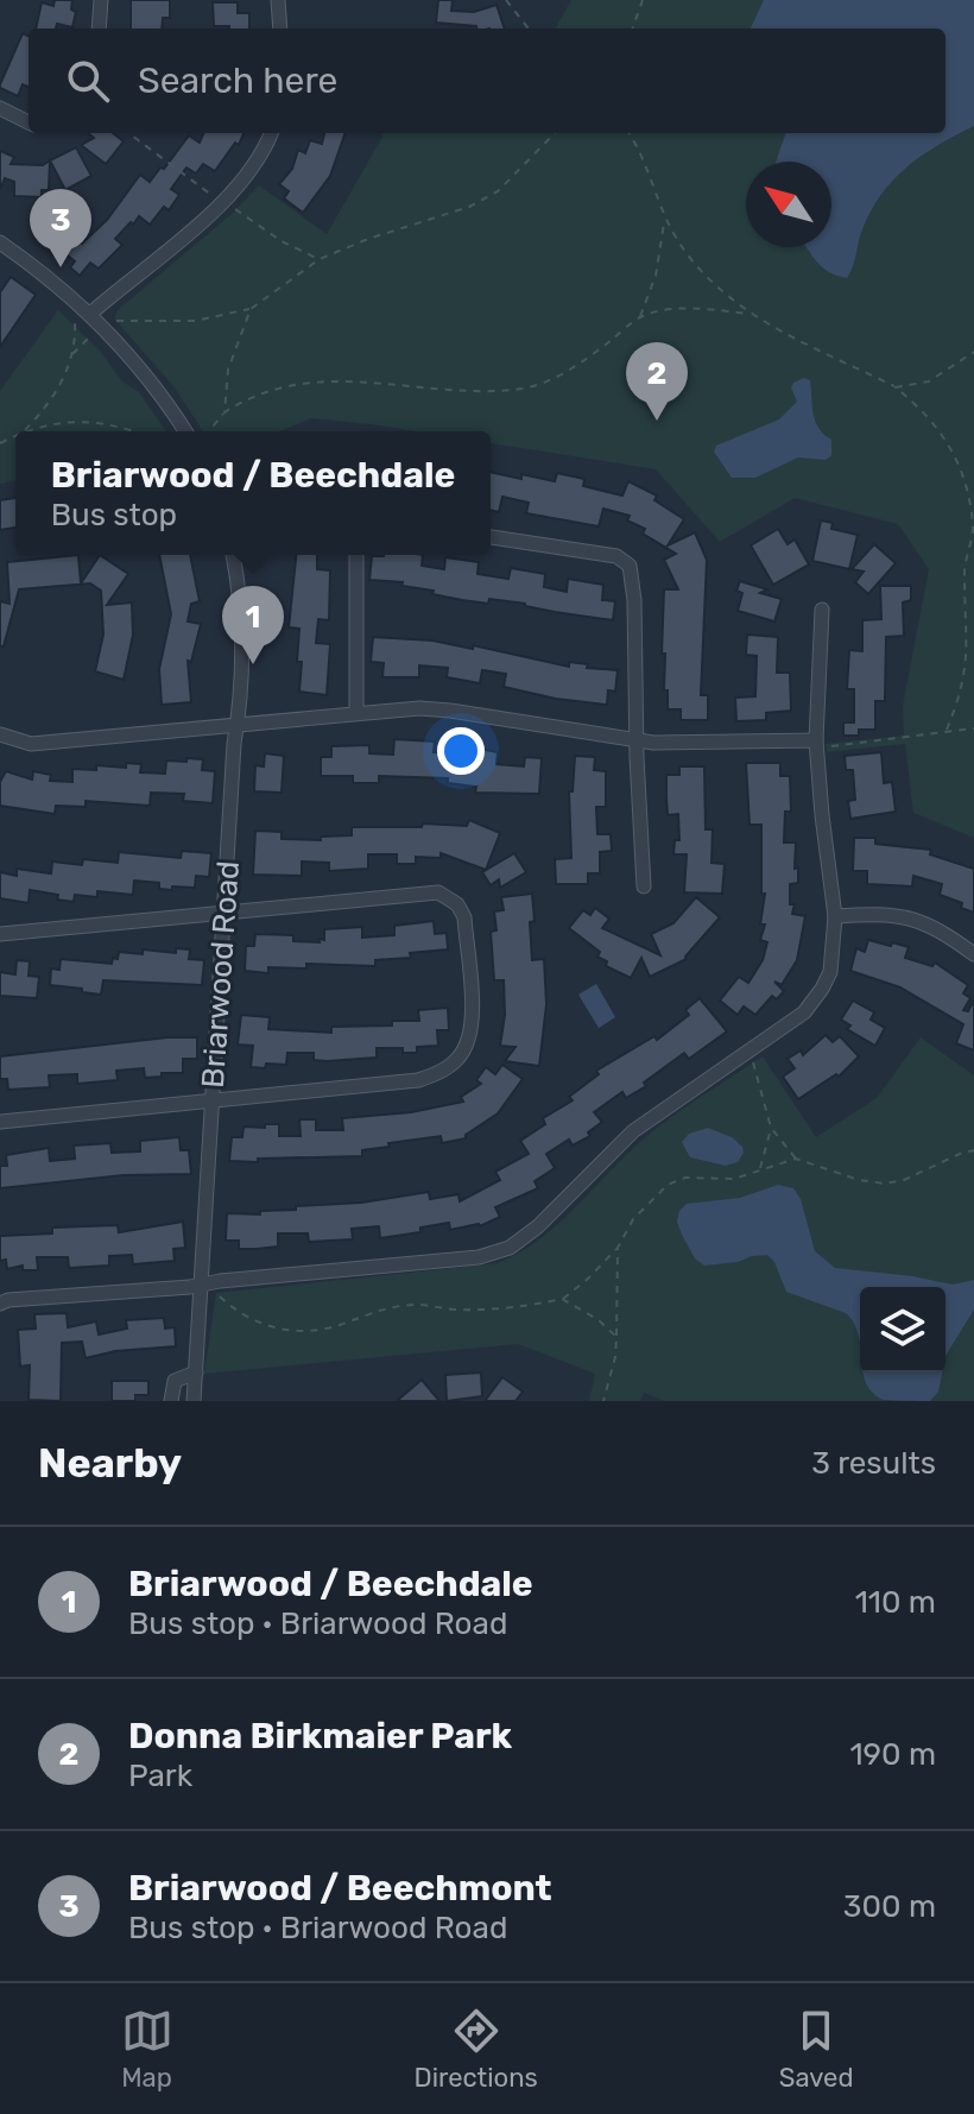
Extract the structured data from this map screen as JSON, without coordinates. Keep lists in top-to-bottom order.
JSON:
{
  "streets": {
    "street": ["Briarwood Road"]
  },
  "north": "top left",
  "page": {
    "search": "Search here",
    "pins": ["3", "2", "1"],
    "popup": ["Briarwood / Beechdale", "Bus stop"],
    "heading": ["Nearby", "3 results"],
    "list": [
      {
        "mark": "1",
        "name": "Briarwood / Beechdale",
        "note": "Bus stop · Briarwood Road",
        "value": "110 m"
      },
      {
        "mark": "2",
        "name": "Donna Birkmaier Park",
        "note": "Park",
        "value": "190 m"
      },
      {
        "mark": "3",
        "name": "Briarwood / Beechmont",
        "note": "Bus stop · Briarwood Road",
        "value": "300 m"
      }
    ],
    "nav": ["Map", "Directions", "Saved"]
  }
}
